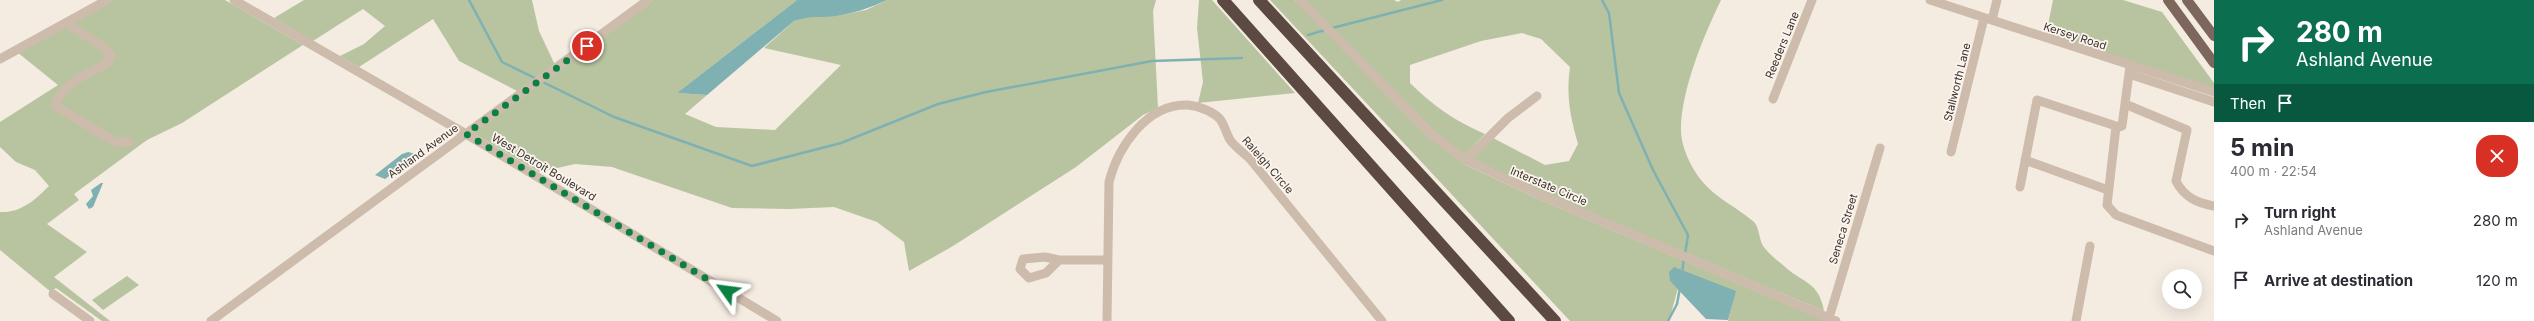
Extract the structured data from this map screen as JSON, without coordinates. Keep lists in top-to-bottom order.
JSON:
{
  "streets": {
    "street": [
      "Kersey Road",
      "Reeders Lane",
      "Stallworth Lane",
      "Ashland Avenue",
      "Raleigh Circle",
      "West Detroit Boulevard",
      "Interstate Circle",
      "Seneca Street"
    ]
  },
  "crossings": [
    ["Kersey Road", "Stallworth Lane"],
    ["Ashland Avenue", "West Detroit Boulevard"],
    ["Interstate Circle", "Seneca Street"]
  ],
  "page": {
    "turn": ["280 m", "Ashland Avenue"],
    "then": "Then",
    "heading": ["5 min", "400 m · 22:54"],
    "list": [
      {
        "name": "Turn right",
        "note": "Ashland Avenue",
        "value": "280 m"
      },
      {
        "name": "Arrive at destination",
        "value": "120 m"
      }
    ]
  }
}
